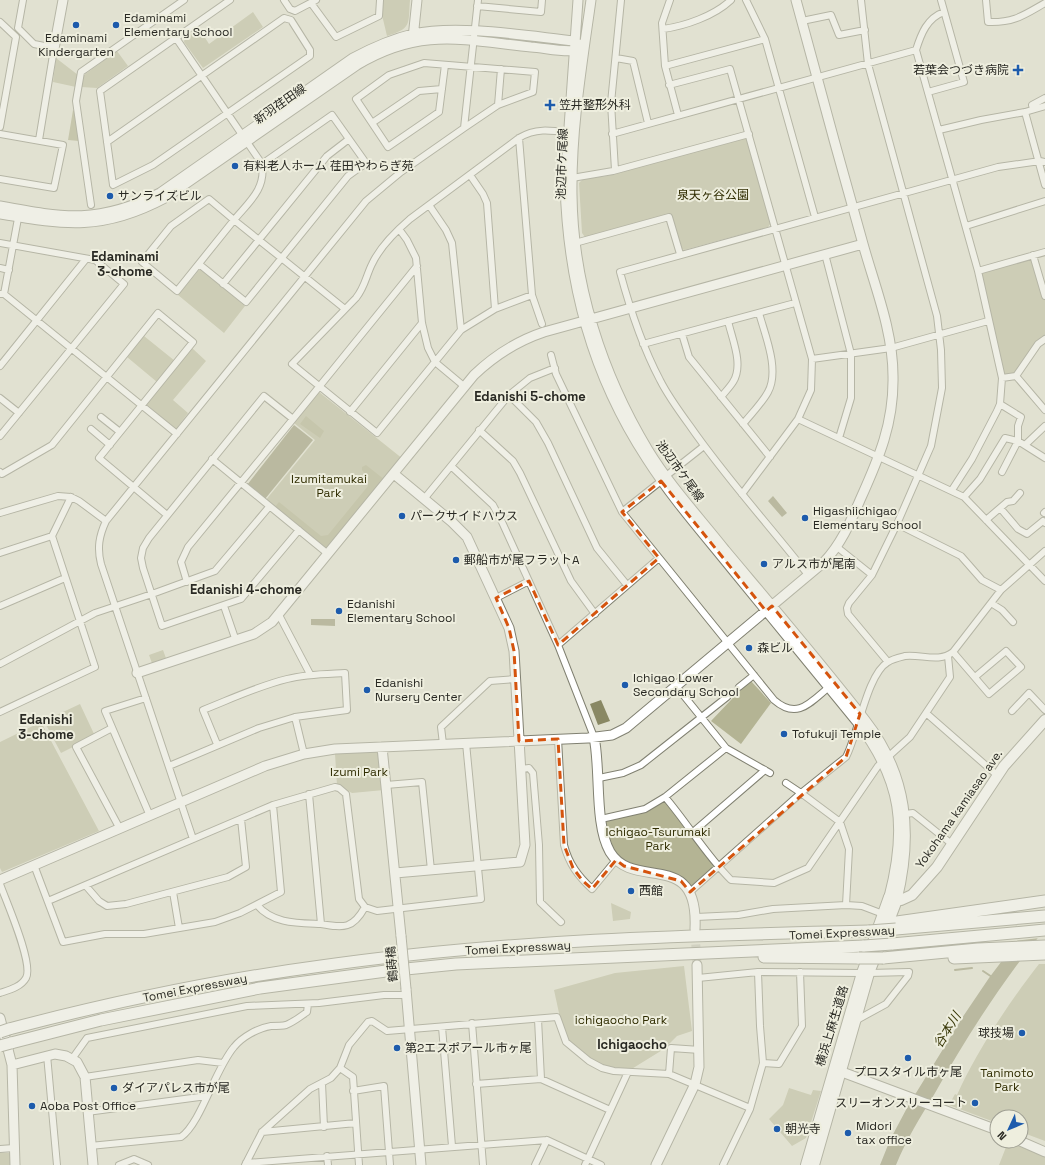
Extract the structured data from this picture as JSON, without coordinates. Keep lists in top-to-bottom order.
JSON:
{
  "streets": {
    "highway": ["Tomei Expressway"],
    "main road": ["Yokohama kamiasao ave.", "横浜上麻生道路"],
    "street": ["新羽荏田線", "池辺市ケ尾線", "鶴蒔橋"]
  },
  "crossings": [
    ["新羽荏田線", "池辺市ケ尾線"],
    ["池辺市ケ尾線", "Yokohama kamiasao ave."],
    ["池辺市ケ尾線", "横浜上麻生道路"],
    ["Yokohama kamiasao ave.", "横浜上麻生道路"]
  ],
  "districts": [
    "Edaminami 3-chome",
    "Edanishi 5-chome",
    "Edanishi 4-chome",
    "Edanishi 3-chome",
    "Ichigaocho"
  ],
  "water": ["谷本川"],
  "parks": [
    "泉天ヶ谷公園",
    "Izumitamukai Park",
    "Izumi Park",
    "Ichigao-Tsurumaki Park",
    "ichigaocho Park",
    "Tanimoto Park"
  ],
  "places": {
    "other": [
      "Edaminami Kindergarten",
      "Edaminami Elementary School",
      "有料老人ホーム 荏田やわらぎ苑",
      "サンライズビル",
      "パークサイドハウス",
      "Higashiichigao Elementary School",
      "郵船市が尾フラットA",
      "アルス市が尾南",
      "Edanishi Elementary School",
      "森ビル",
      "Ichigao Lower Secondary School",
      "Edanishi Nursery Center",
      "Tofukuji Temple",
      "西館",
      "球技場",
      "第2エスポアール市ヶ尾",
      "プロスタイル市ヶ尾",
      "ダイアパレス市が尾",
      "スリーオンスリーコート",
      "Aoba Post Office",
      "朝光寺",
      "Midori tax office"
    ],
    "health": ["若葉会つづき病院", "笠井整形外科"]
  },
  "north": "bottom left"
}
